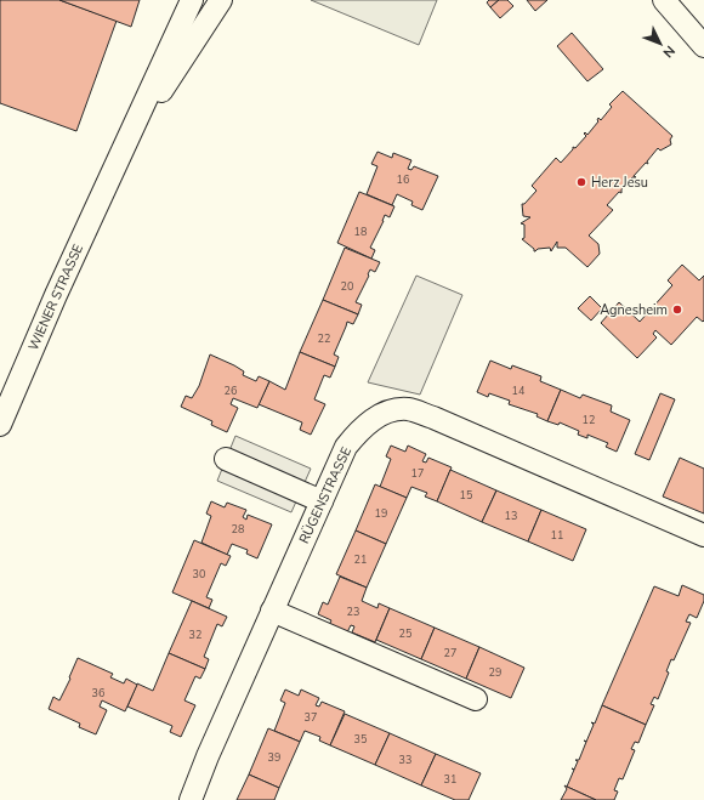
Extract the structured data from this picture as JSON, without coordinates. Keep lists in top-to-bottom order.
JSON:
{
  "streets": {
    "street": ["WIENER STRASSE", "RÜGENSTRASSE"]
  },
  "places": ["Herz Jesu", "Agnesheim"],
  "house_numbers": [
    "16",
    "18",
    "20",
    "22",
    "26",
    "14",
    "12",
    "17",
    "15",
    "19",
    "13",
    "28",
    "11",
    "21",
    "30",
    "23",
    "25",
    "32",
    "27",
    "29",
    "36",
    "37",
    "35",
    "39",
    "33",
    "31"
  ],
  "north": "bottom right"
}
